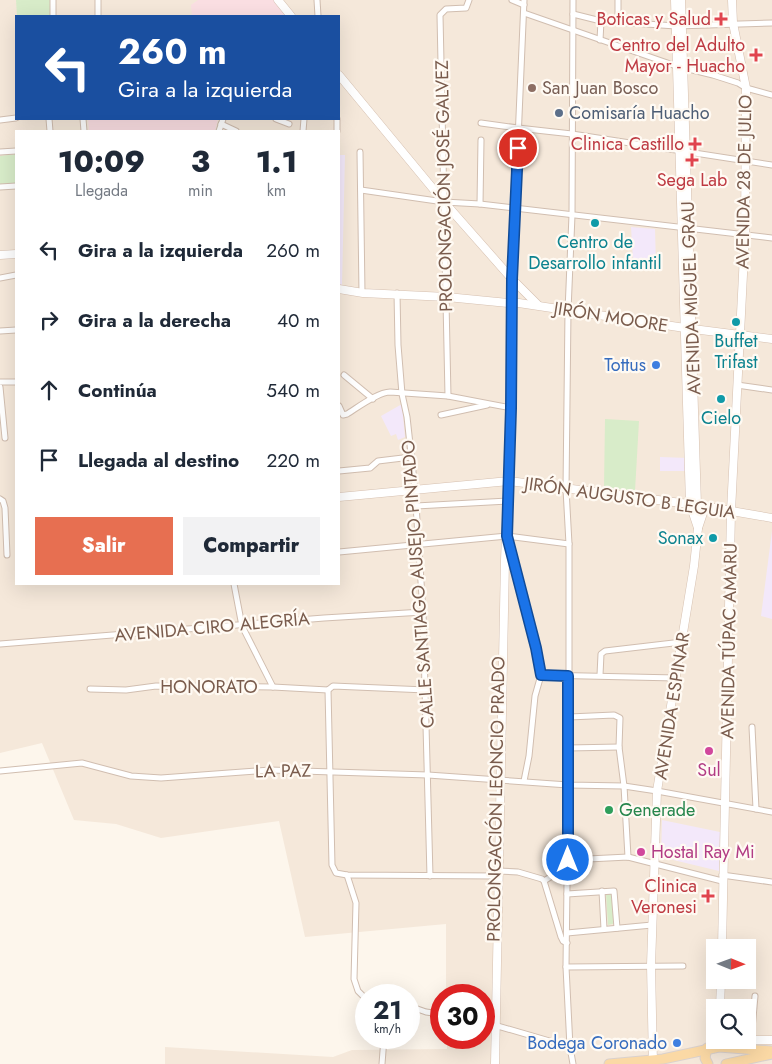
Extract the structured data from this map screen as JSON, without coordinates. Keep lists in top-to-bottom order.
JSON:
{
  "streets": {
    "street": [
      "AVENIDA 28 DE JULIO",
      "PROLONGACIÓN JOSÉ GALVEZ",
      "AVENIDA MIGUEL GRAU",
      "JIRÓN MOORE",
      "JIRÓN AUGUSTO B LEGUIA",
      "CALLE SANTIAGO AUSEJO PINTADO",
      "AVENIDA CIRO ALEGRÍA",
      "AVENIDA TÚPAC AMARU",
      "HONORATO",
      "AVENIDA ESPINAR",
      "LA PAZ",
      "PROLONGACIÓN LEONCIO PRADO"
    ]
  },
  "crossings": [
    ["AVENIDA 28 DE JULIO", "JIRÓN MOORE"],
    ["AVENIDA 28 DE JULIO", "AVENIDA TÚPAC AMARU"],
    ["PROLONGACIÓN JOSÉ GALVEZ", "JIRÓN MOORE"],
    ["AVENIDA MIGUEL GRAU", "JIRÓN MOORE"],
    ["AVENIDA MIGUEL GRAU", "JIRÓN AUGUSTO B LEGUIA"],
    ["AVENIDA MIGUEL GRAU", "AVENIDA ESPINAR"],
    ["JIRÓN MOORE", "CALLE SANTIAGO AUSEJO PINTADO"],
    ["JIRÓN MOORE", "AVENIDA TÚPAC AMARU"],
    ["JIRÓN MOORE", "PROLONGACIÓN LEONCIO PRADO"],
    ["JIRÓN AUGUSTO B LEGUIA", "CALLE SANTIAGO AUSEJO PINTADO"],
    ["JIRÓN AUGUSTO B LEGUIA", "AVENIDA TÚPAC AMARU"],
    ["JIRÓN AUGUSTO B LEGUIA", "AVENIDA ESPINAR"],
    ["JIRÓN AUGUSTO B LEGUIA", "PROLONGACIÓN LEONCIO PRADO"],
    ["CALLE SANTIAGO AUSEJO PINTADO", "AVENIDA CIRO ALEGRÍA"],
    ["CALLE SANTIAGO AUSEJO PINTADO", "HONORATO"],
    ["CALLE SANTIAGO AUSEJO PINTADO", "LA PAZ"],
    ["AVENIDA TÚPAC AMARU", "LA PAZ"],
    ["AVENIDA ESPINAR", "LA PAZ"],
    ["LA PAZ", "PROLONGACIÓN LEONCIO PRADO"]
  ],
  "places": {
    "health": [
      "Boticas y Salud",
      "Centro del Adulto Mayor - Huacho",
      "Clinica Castillo",
      "Sega Lab",
      "Clinica Veronesi"
    ],
    "other": [
      "San Juan Bosco",
      "Comisaría Huacho",
      "Centro de Desarrollo infantil",
      "Buffet Trifast",
      "Tottus",
      "Cielo",
      "Sonax",
      "Sul",
      "Generade",
      "Hostal Ray Mi",
      "Bodega Coronado"
    ]
  },
  "north": "right",
  "page": {
    "turn": ["260 m", "Gira a la izquierda"],
    "eta": [
      "10:09",
      "Llegada",
      "3",
      "min",
      "1.1",
      "km"
    ],
    "list": [
      {
        "name": "Gira a la izquierda",
        "value": "260 m"
      },
      {
        "name": "Gira a la derecha",
        "value": "40 m"
      },
      {
        "name": "Continúa",
        "value": "540 m"
      },
      {
        "name": "Llegada al destino",
        "value": "220 m"
      }
    ],
    "buttons": ["Salir", "Compartir"],
    "speed": "21 km/h",
    "limit": "30"
  }
}
